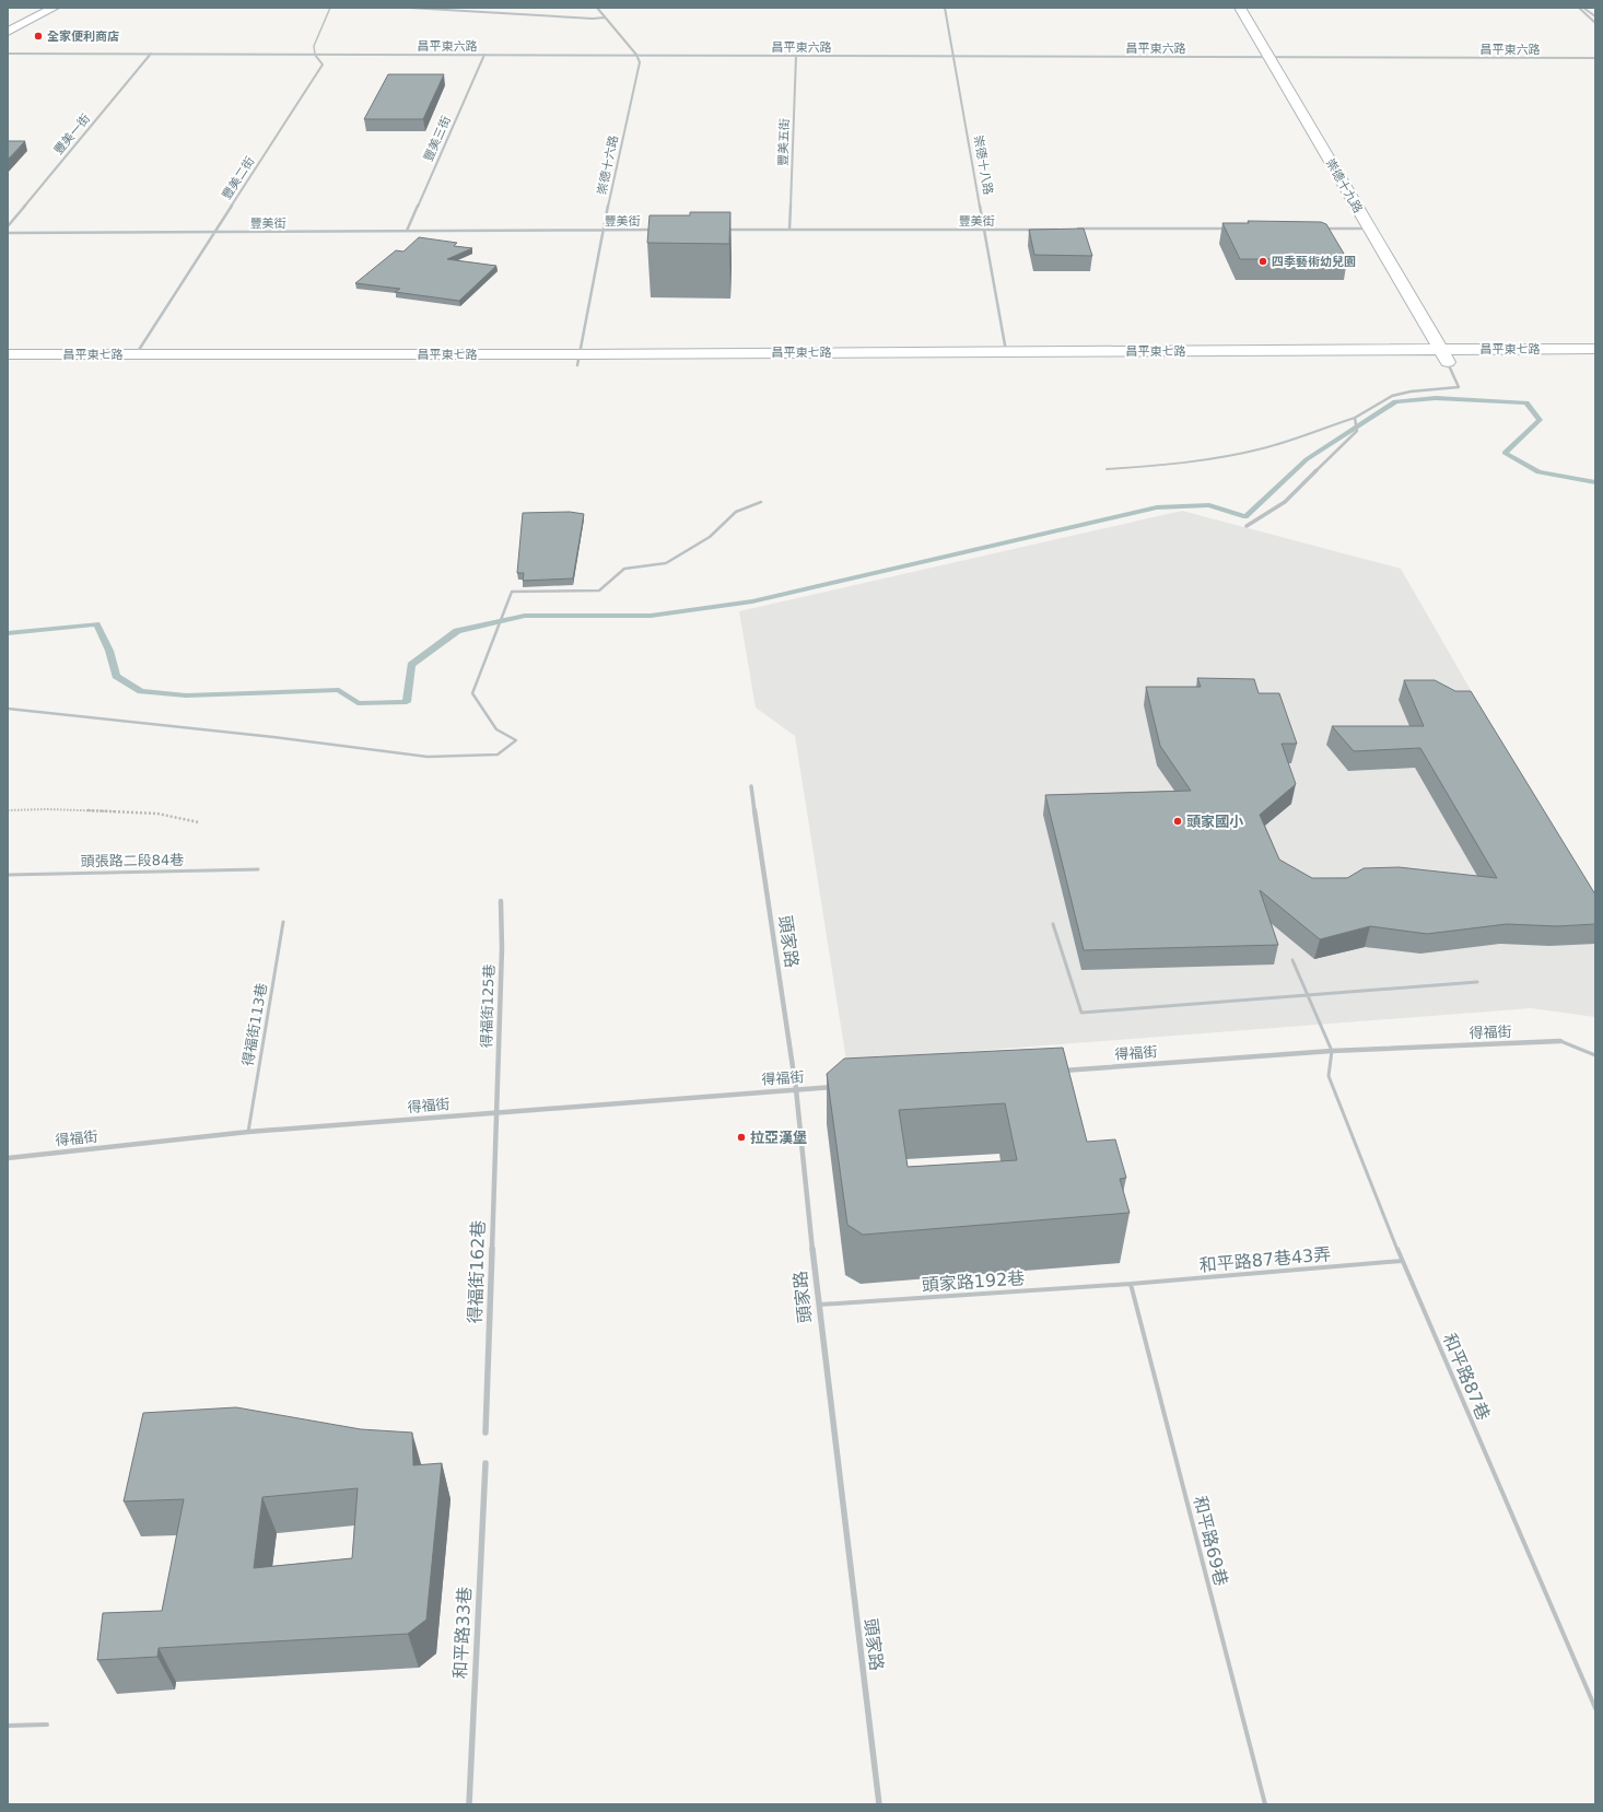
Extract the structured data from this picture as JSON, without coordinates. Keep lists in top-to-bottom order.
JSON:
{
  "streets": {
    "street": [
      "昌平東六路",
      "豐美一街",
      "豐美三街",
      "豐美五街",
      "崇德十六路",
      "崇德十八路",
      "豐美二街",
      "崇德十九路",
      "豐美街",
      "昌平東七路",
      "頭家路",
      "得福街125巷",
      "得福街",
      "得福街162巷",
      "和平路33巷"
    ],
    "lane": [
      "頭張路二段84巷",
      "得福街113巷",
      "和平路87巷43弄",
      "頭家路192巷",
      "和平路87巷",
      "和平路69巷"
    ]
  },
  "crossings": [
    ["昌平東六路", "豐美一街"],
    ["昌平東六路", "豐美三街"],
    ["昌平東六路", "豐美五街"],
    ["昌平東六路", "崇德十六路"],
    ["昌平東六路", "崇德十八路"],
    ["昌平東六路", "豐美二街"],
    ["昌平東六路", "崇德十九路"],
    ["豐美三街", "豐美街"],
    ["豐美五街", "豐美街"],
    ["崇德十六路", "豐美街"],
    ["崇德十六路", "昌平東七路"],
    ["崇德十八路", "豐美街"],
    ["崇德十八路", "昌平東七路"],
    ["豐美二街", "豐美街"],
    ["豐美二街", "昌平東七路"],
    ["崇德十九路", "昌平東七路"],
    ["頭家路", "得福街"],
    ["頭家路", "頭家路192巷"],
    ["得福街125巷", "得福街"],
    ["得福街125巷", "得福街162巷"],
    ["得福街113巷", "得福街"],
    ["得福街", "得福街162巷"],
    ["得福街", "和平路87巷"],
    ["和平路87巷43弄", "頭家路192巷"],
    ["和平路87巷43弄", "和平路87巷"],
    ["和平路87巷43弄", "和平路69巷"],
    ["頭家路192巷", "和平路69巷"]
  ],
  "places": [
    "全家便利商店",
    "四季藝術幼兒園",
    "頭家國小",
    "拉亞漢堡"
  ]
}
